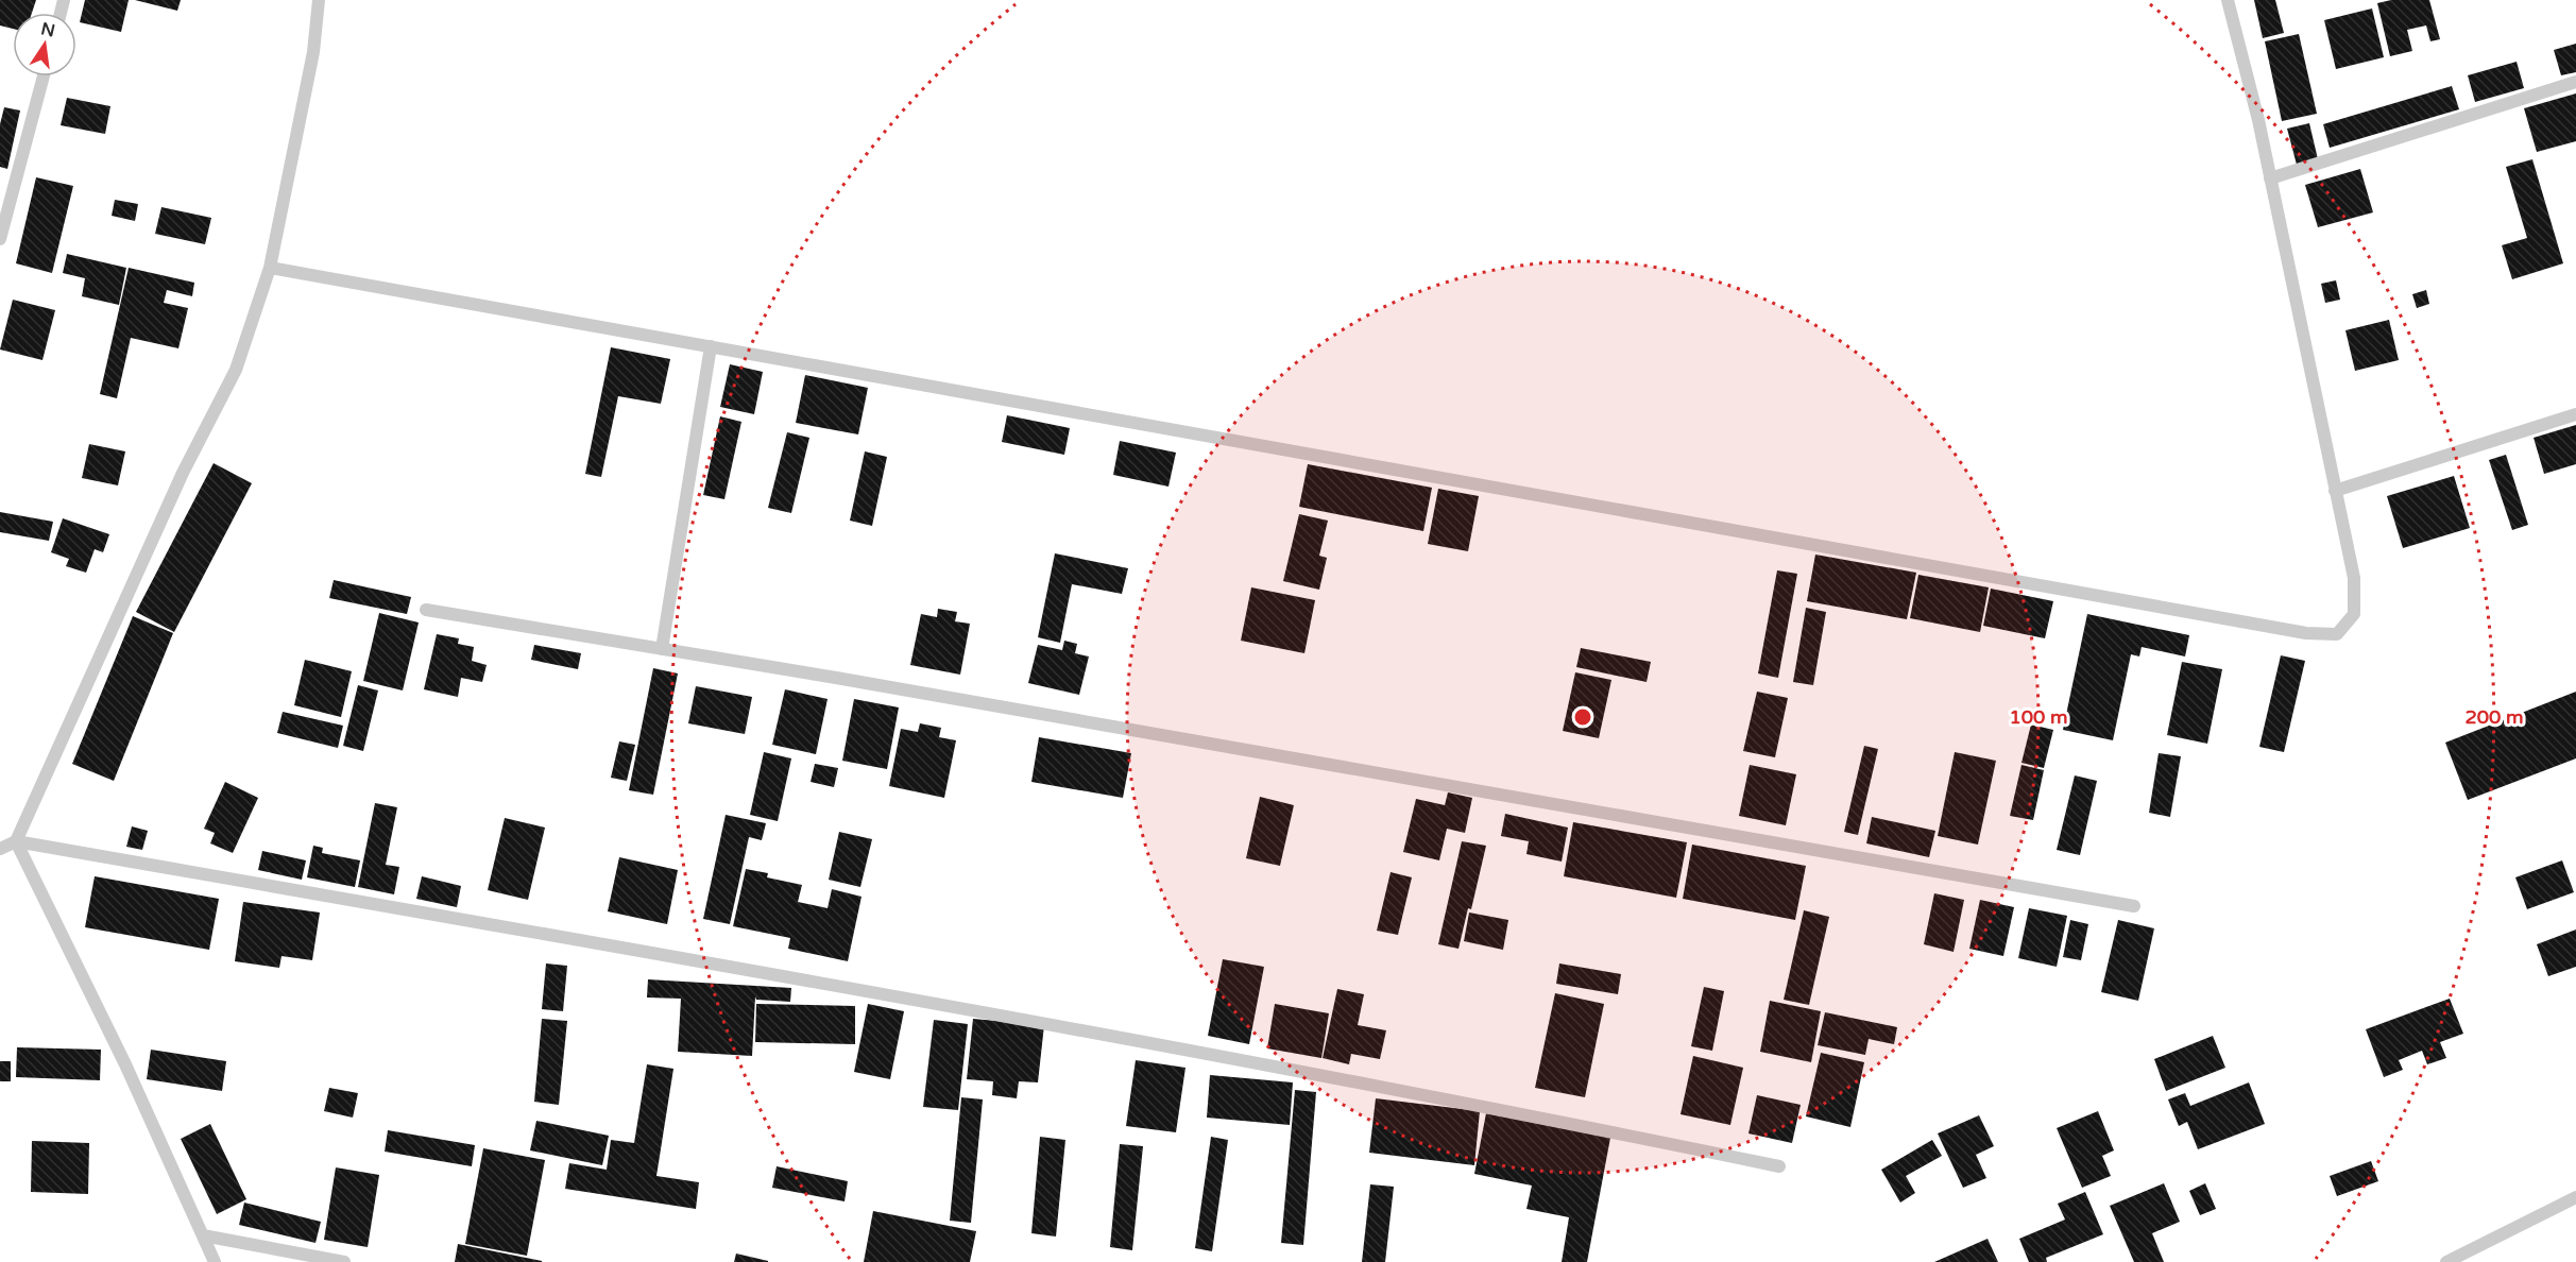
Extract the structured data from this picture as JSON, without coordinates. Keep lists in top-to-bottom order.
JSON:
{
  "north": "top",
  "rings": ["100 m", "200 m"]
}
